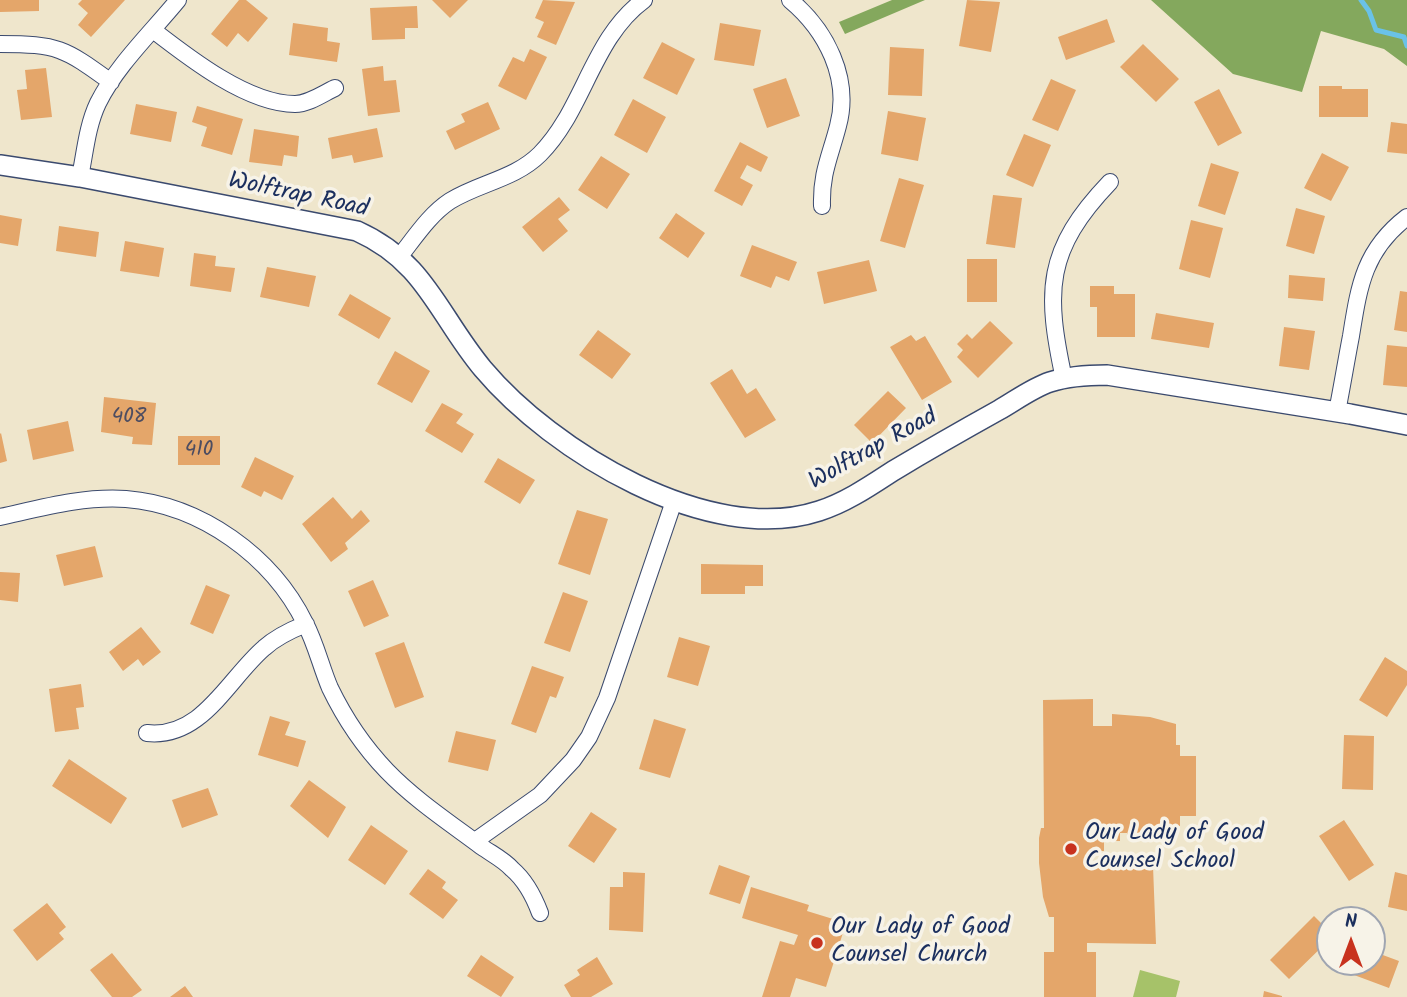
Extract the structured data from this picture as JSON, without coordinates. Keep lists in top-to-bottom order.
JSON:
{
  "streets": {
    "street": ["Wolftrap Road"]
  },
  "places": ["Our Lady of Good Counsel School", "Our Lady of Good Counsel Church"],
  "house_numbers": ["408", "410"],
  "north": "top"
}
